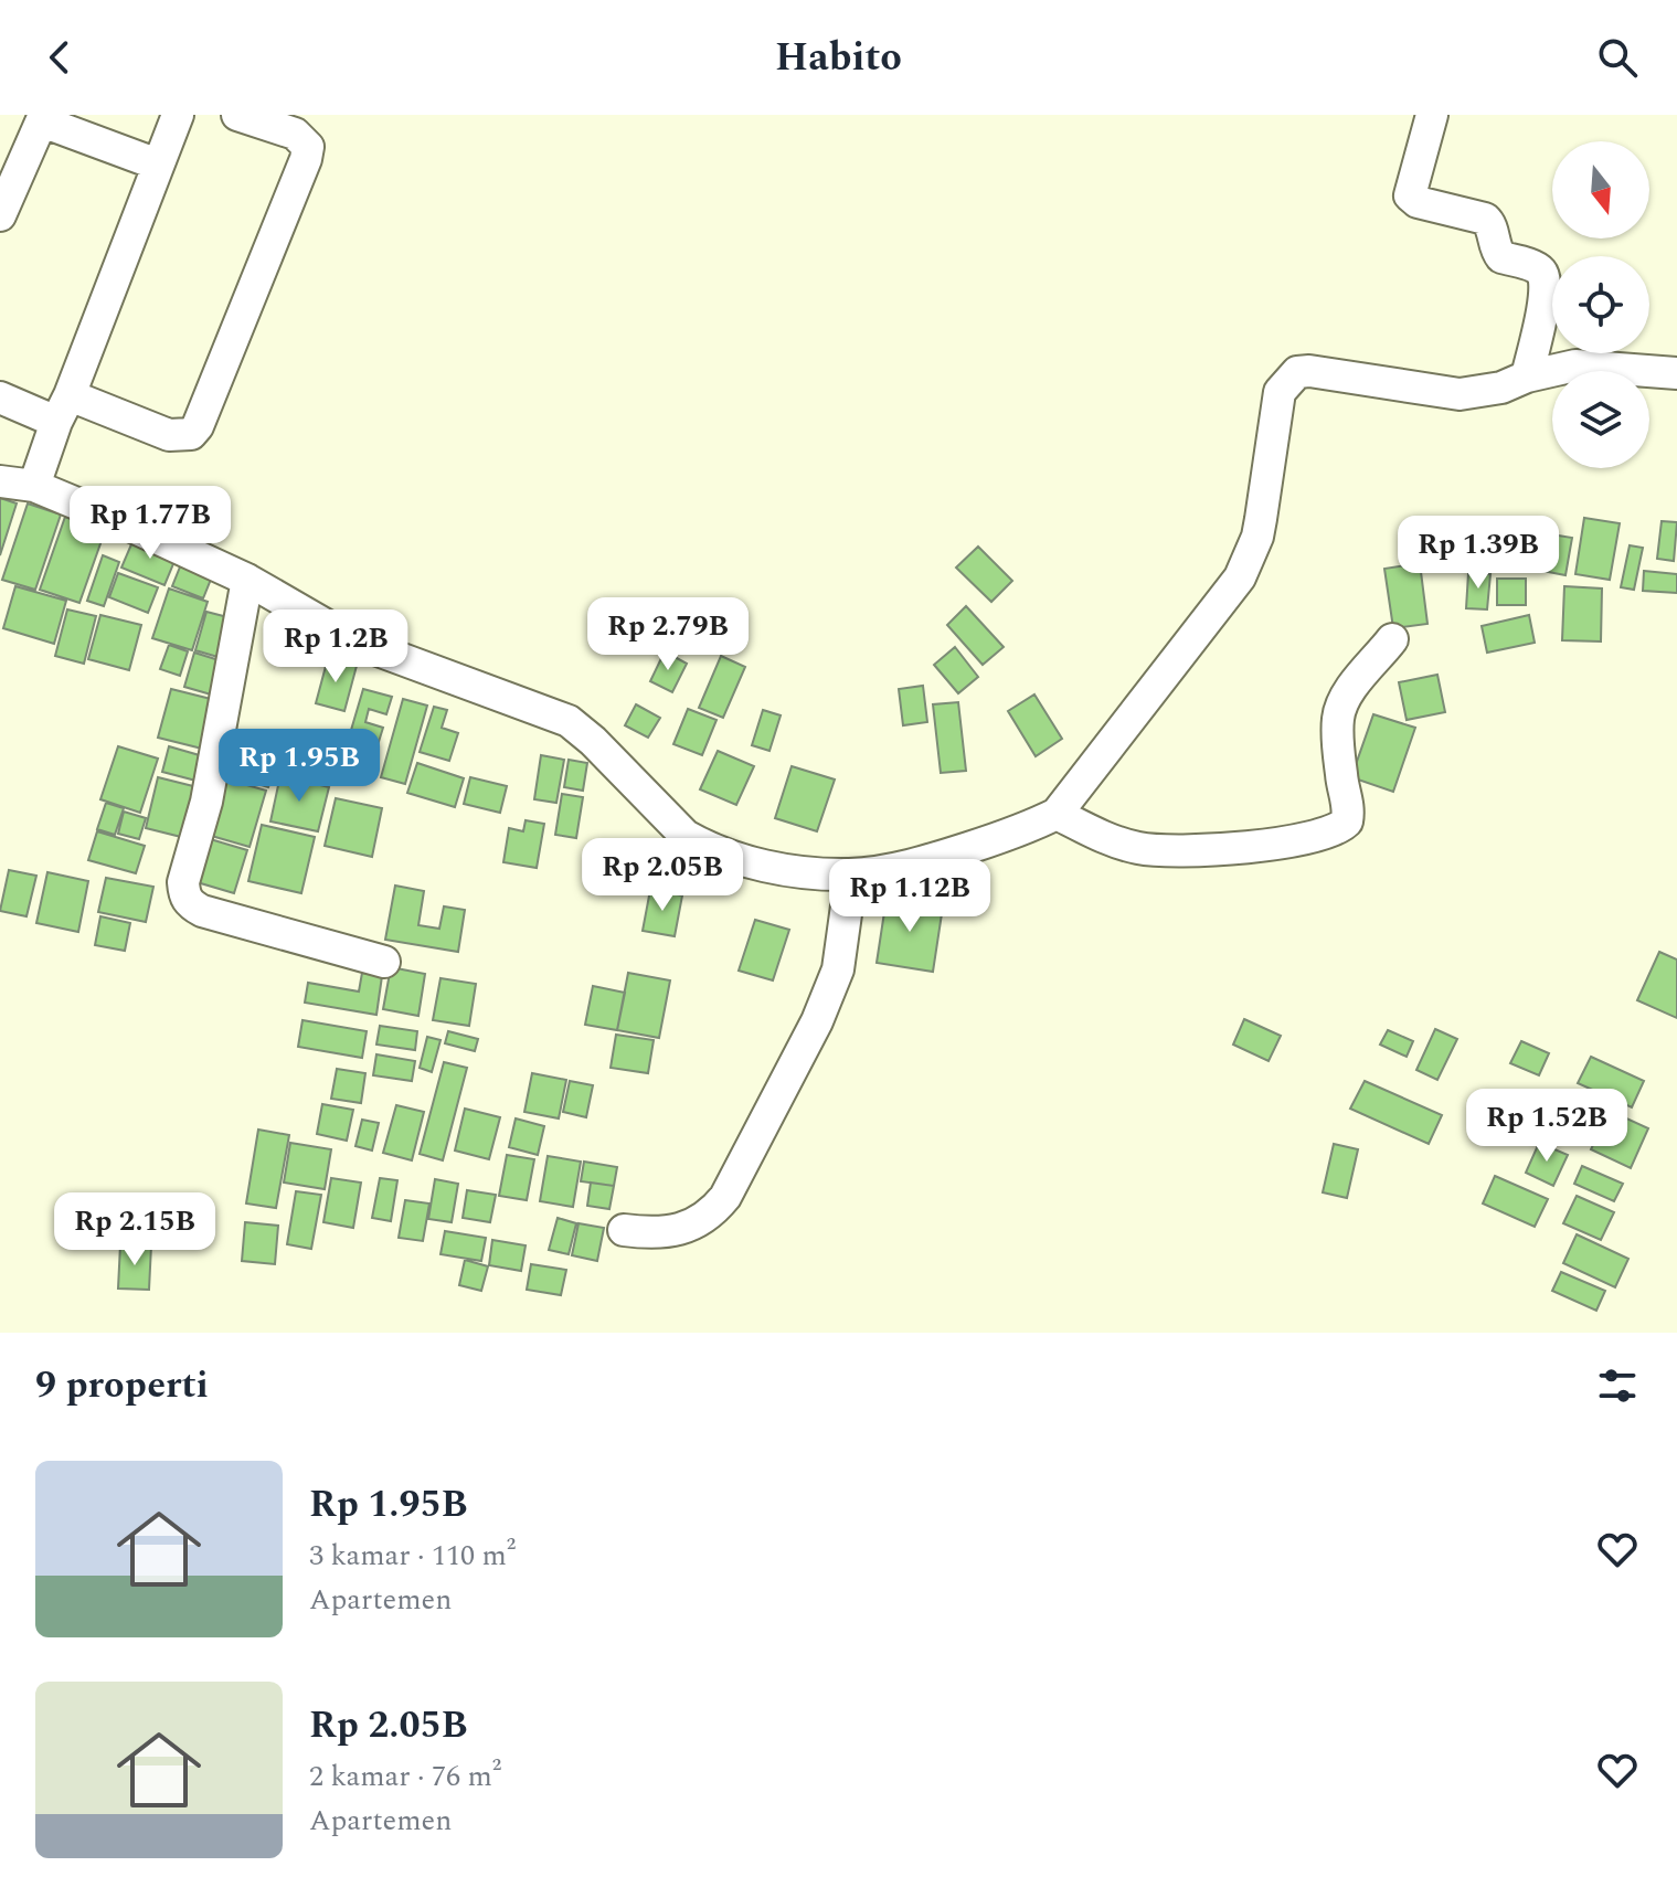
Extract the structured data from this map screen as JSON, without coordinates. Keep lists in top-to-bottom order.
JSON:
{
  "north": "bottom",
  "page": {
    "header": "Habito",
    "price": [
      "Rp 1.77B",
      "Rp 1.39B",
      "Rp 2.79B",
      "Rp 1.2B",
      "Rp 1.95B",
      "Rp 2.05B",
      "Rp 1.12B",
      "Rp 1.52B",
      "Rp 2.15B"
    ],
    "heading": "9 properti",
    "list": [
      {
        "name": "Rp 1.95B",
        "note": "3 kamar · 110 m² · Apartemen"
      },
      {
        "name": "Rp 2.05B",
        "note": "2 kamar · 76 m² · Apartemen"
      }
    ]
  }
}
